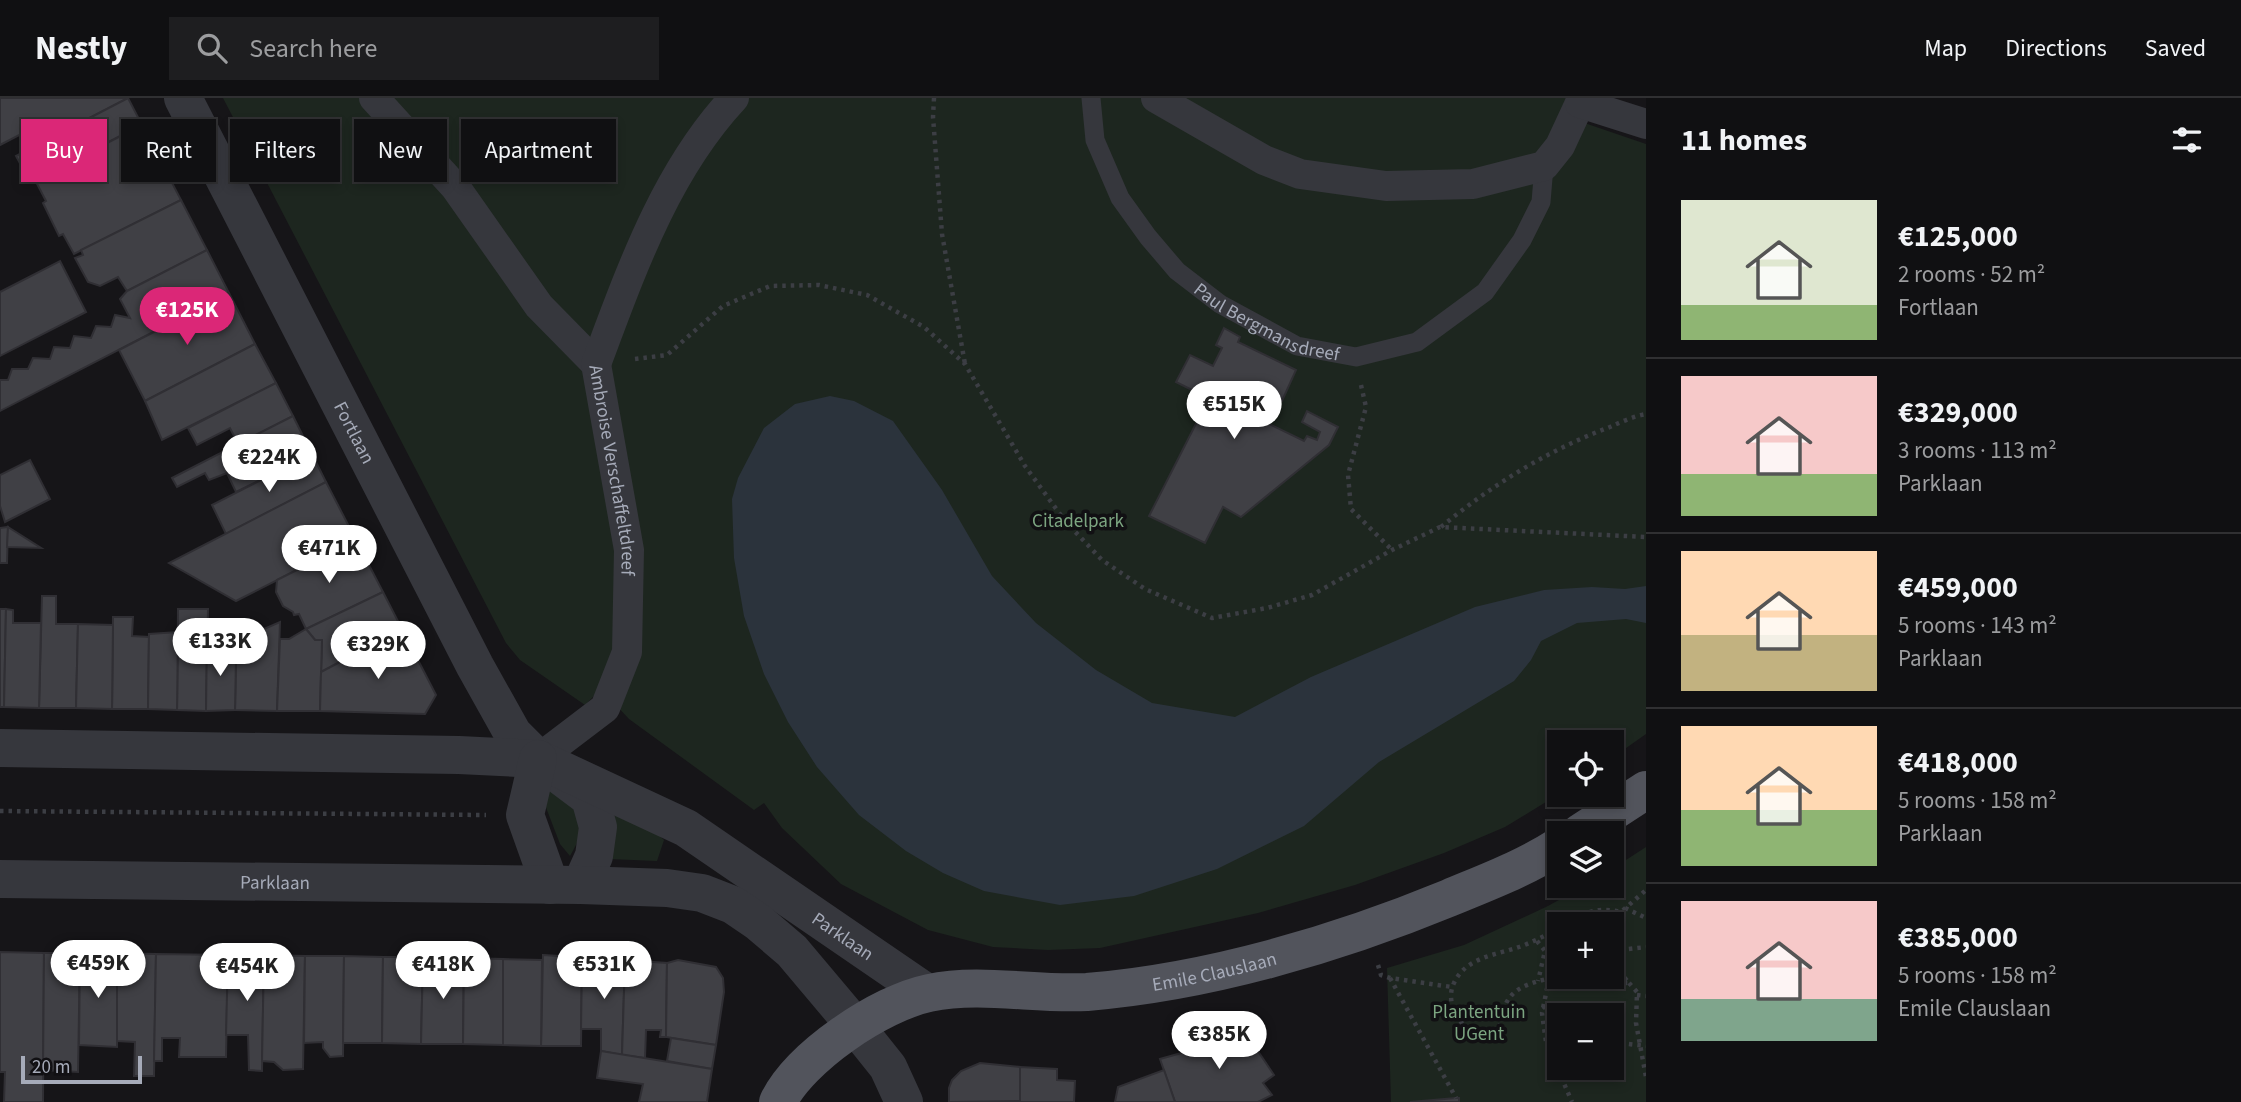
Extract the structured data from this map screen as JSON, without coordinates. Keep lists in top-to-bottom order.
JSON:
{
  "streets": {
    "main road": ["Emile Clauslaan"],
    "street": [
      "Paul Bergmansdreef",
      "Fortlaan",
      "Ambroise Verschaffeltdreef",
      "Parklaan"
    ]
  },
  "crossings": [
    ["Fortlaan", "Ambroise Verschaffeltdreef"],
    ["Fortlaan", "Parklaan"],
    ["Ambroise Verschaffeltdreef", "Parklaan"],
    ["Parklaan", "Emile Clauslaan"]
  ],
  "parks": ["Citadelpark", "Plantentuin UGent"],
  "scale_bar": "20 m",
  "page": {
    "header": "Nestly",
    "search": "Search here",
    "nav": ["Map", "Directions", "Saved"],
    "heading": "11 homes",
    "chip": [
      "Buy",
      "Rent",
      "Filters",
      "New",
      "Apartment"
    ],
    "list": [
      {
        "name": "€125,000",
        "note": "2 rooms · 52 m² · Fortlaan"
      },
      {
        "name": "€329,000",
        "note": "3 rooms · 113 m² · Parklaan"
      },
      {
        "name": "€459,000",
        "note": "5 rooms · 143 m² · Parklaan"
      },
      {
        "name": "€418,000",
        "note": "5 rooms · 158 m² · Parklaan"
      },
      {
        "name": "€385,000",
        "note": "5 rooms · 158 m² · Emile Clauslaan"
      }
    ],
    "price": [
      "€125K",
      "€515K",
      "€224K",
      "€471K",
      "€133K",
      "€329K",
      "€459K",
      "€418K",
      "€531K",
      "€454K",
      "€385K"
    ],
    "map_buttons": ["+", "−"],
    "scale": "20 m"
  }
}
